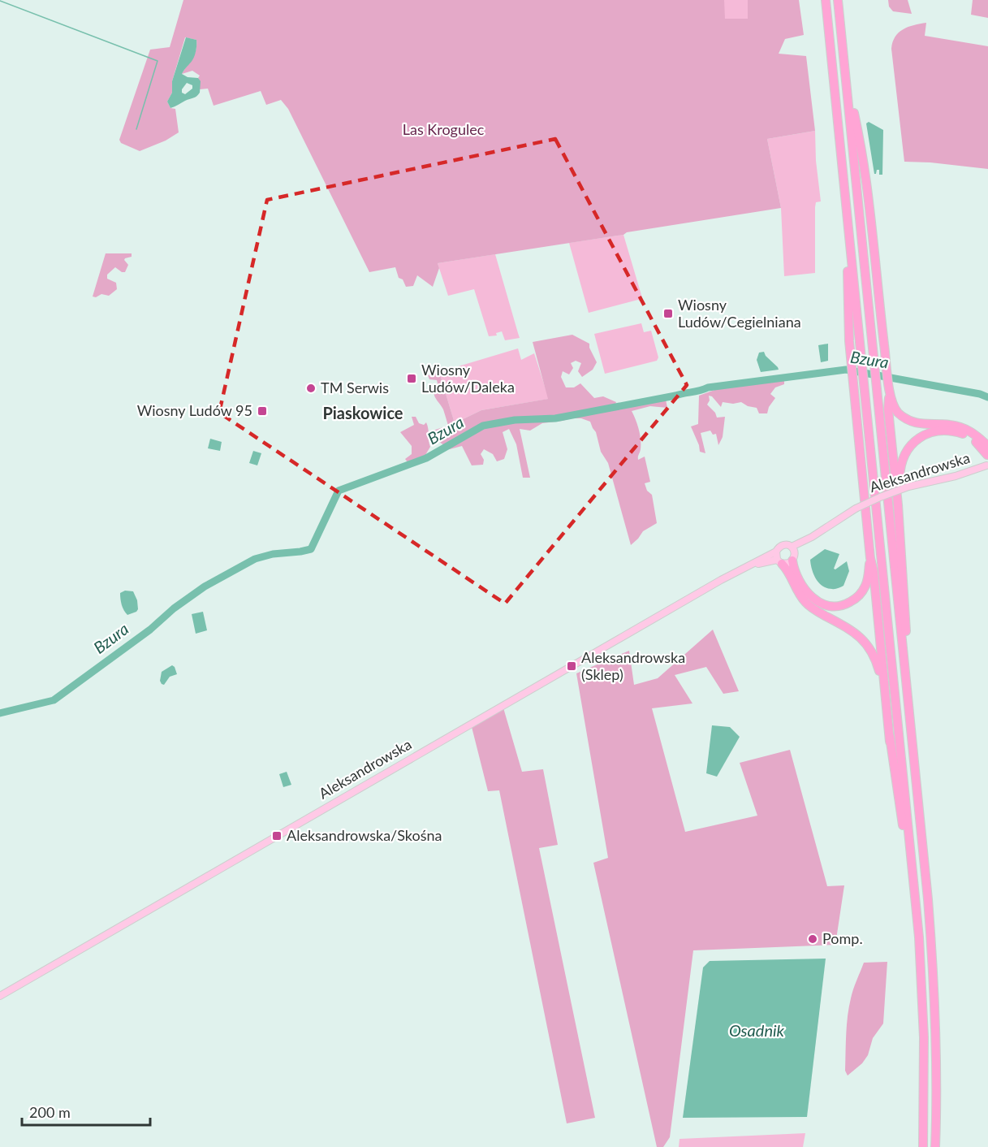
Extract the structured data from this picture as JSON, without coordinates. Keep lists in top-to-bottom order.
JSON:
{
  "streets": {
    "main road": ["Aleksandrowska"]
  },
  "districts": ["Piaskowice"],
  "water": ["Bzura", "Osadnik"],
  "parks": ["Las Krogulec"],
  "places": {
    "transit": [
      "Wiosny Ludów/Cegielniana",
      "Wiosny Ludów/Daleka",
      "Wiosny Ludów 95",
      "Aleksandrowska (Sklep)",
      "Aleksandrowska/Skośna"
    ],
    "other": ["TM Serwis", "Pomp."]
  },
  "scale_bar": "200 m"
}
